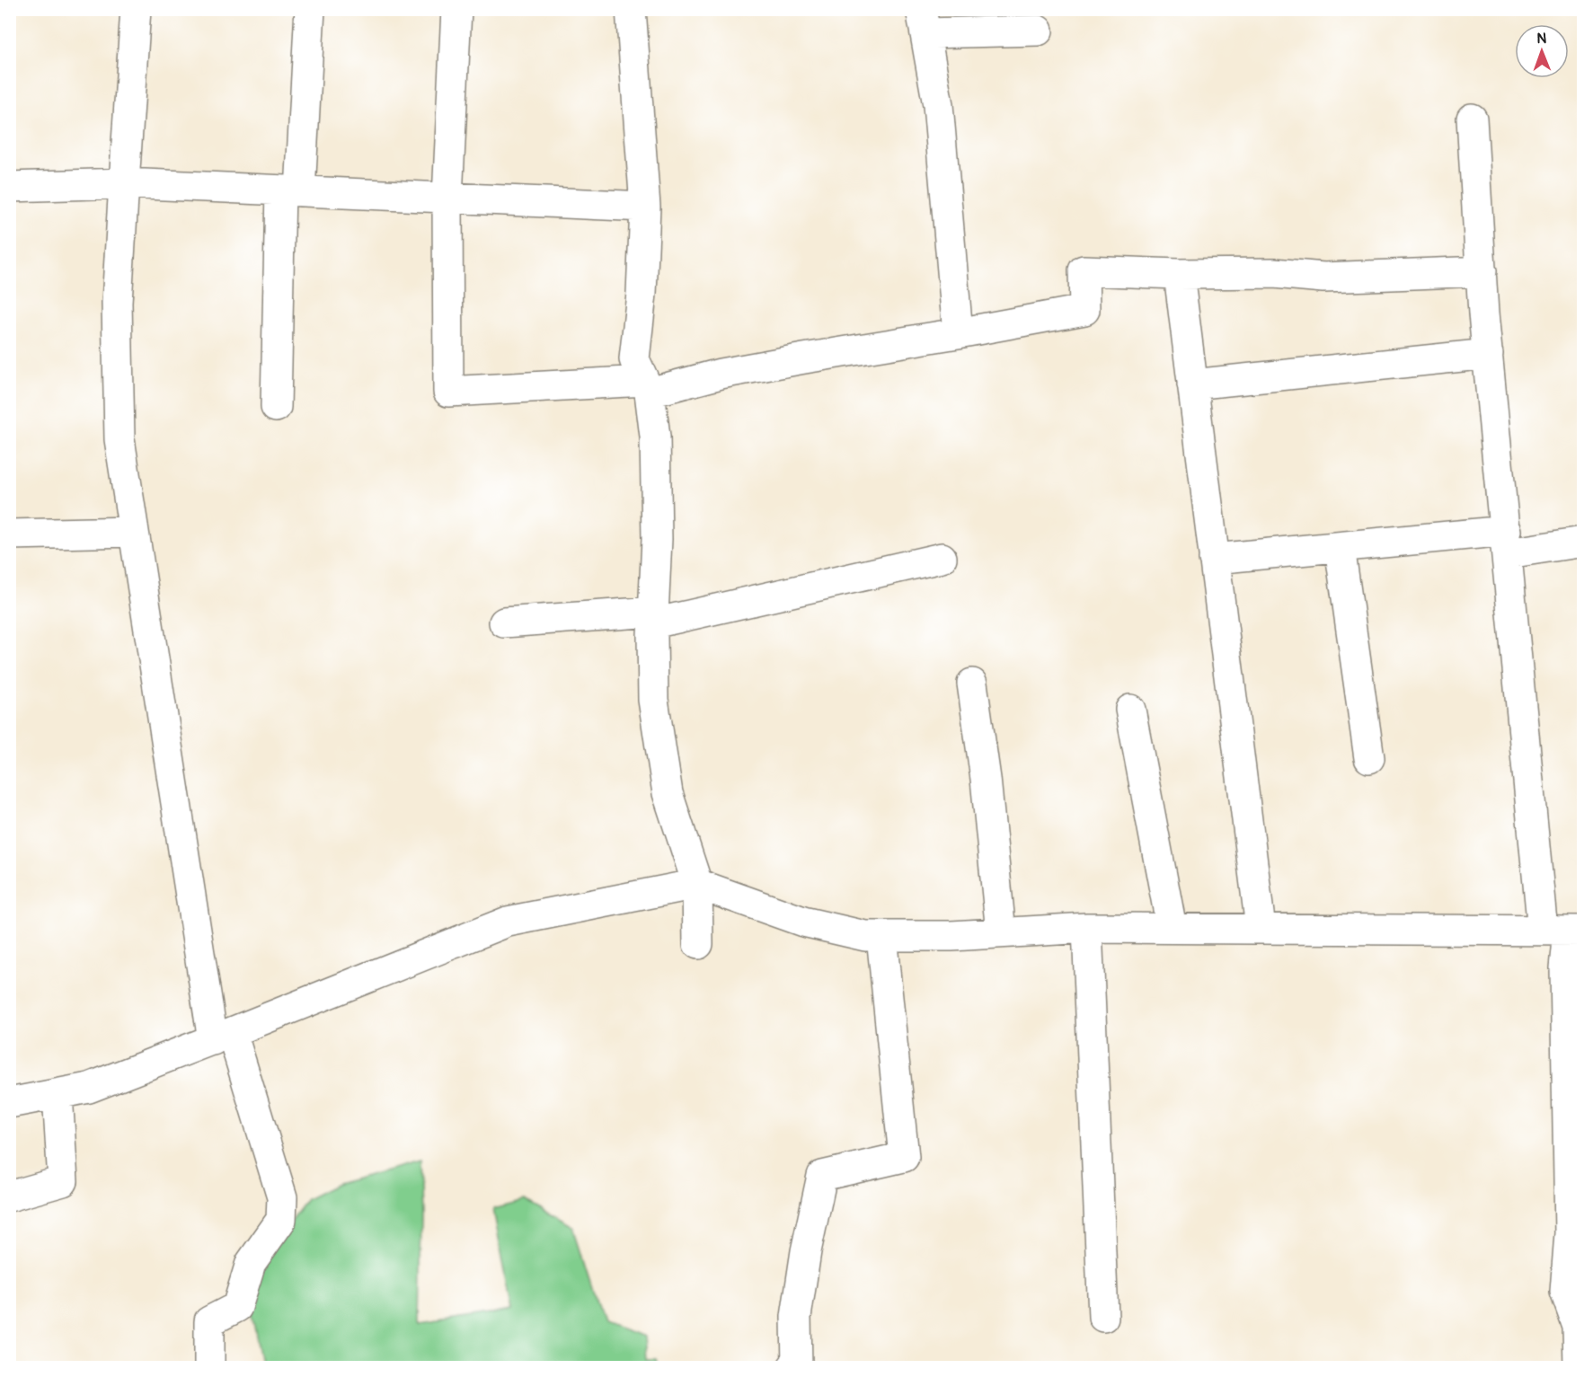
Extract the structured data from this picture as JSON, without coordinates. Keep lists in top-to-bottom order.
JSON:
{
  "north": "top"
}
